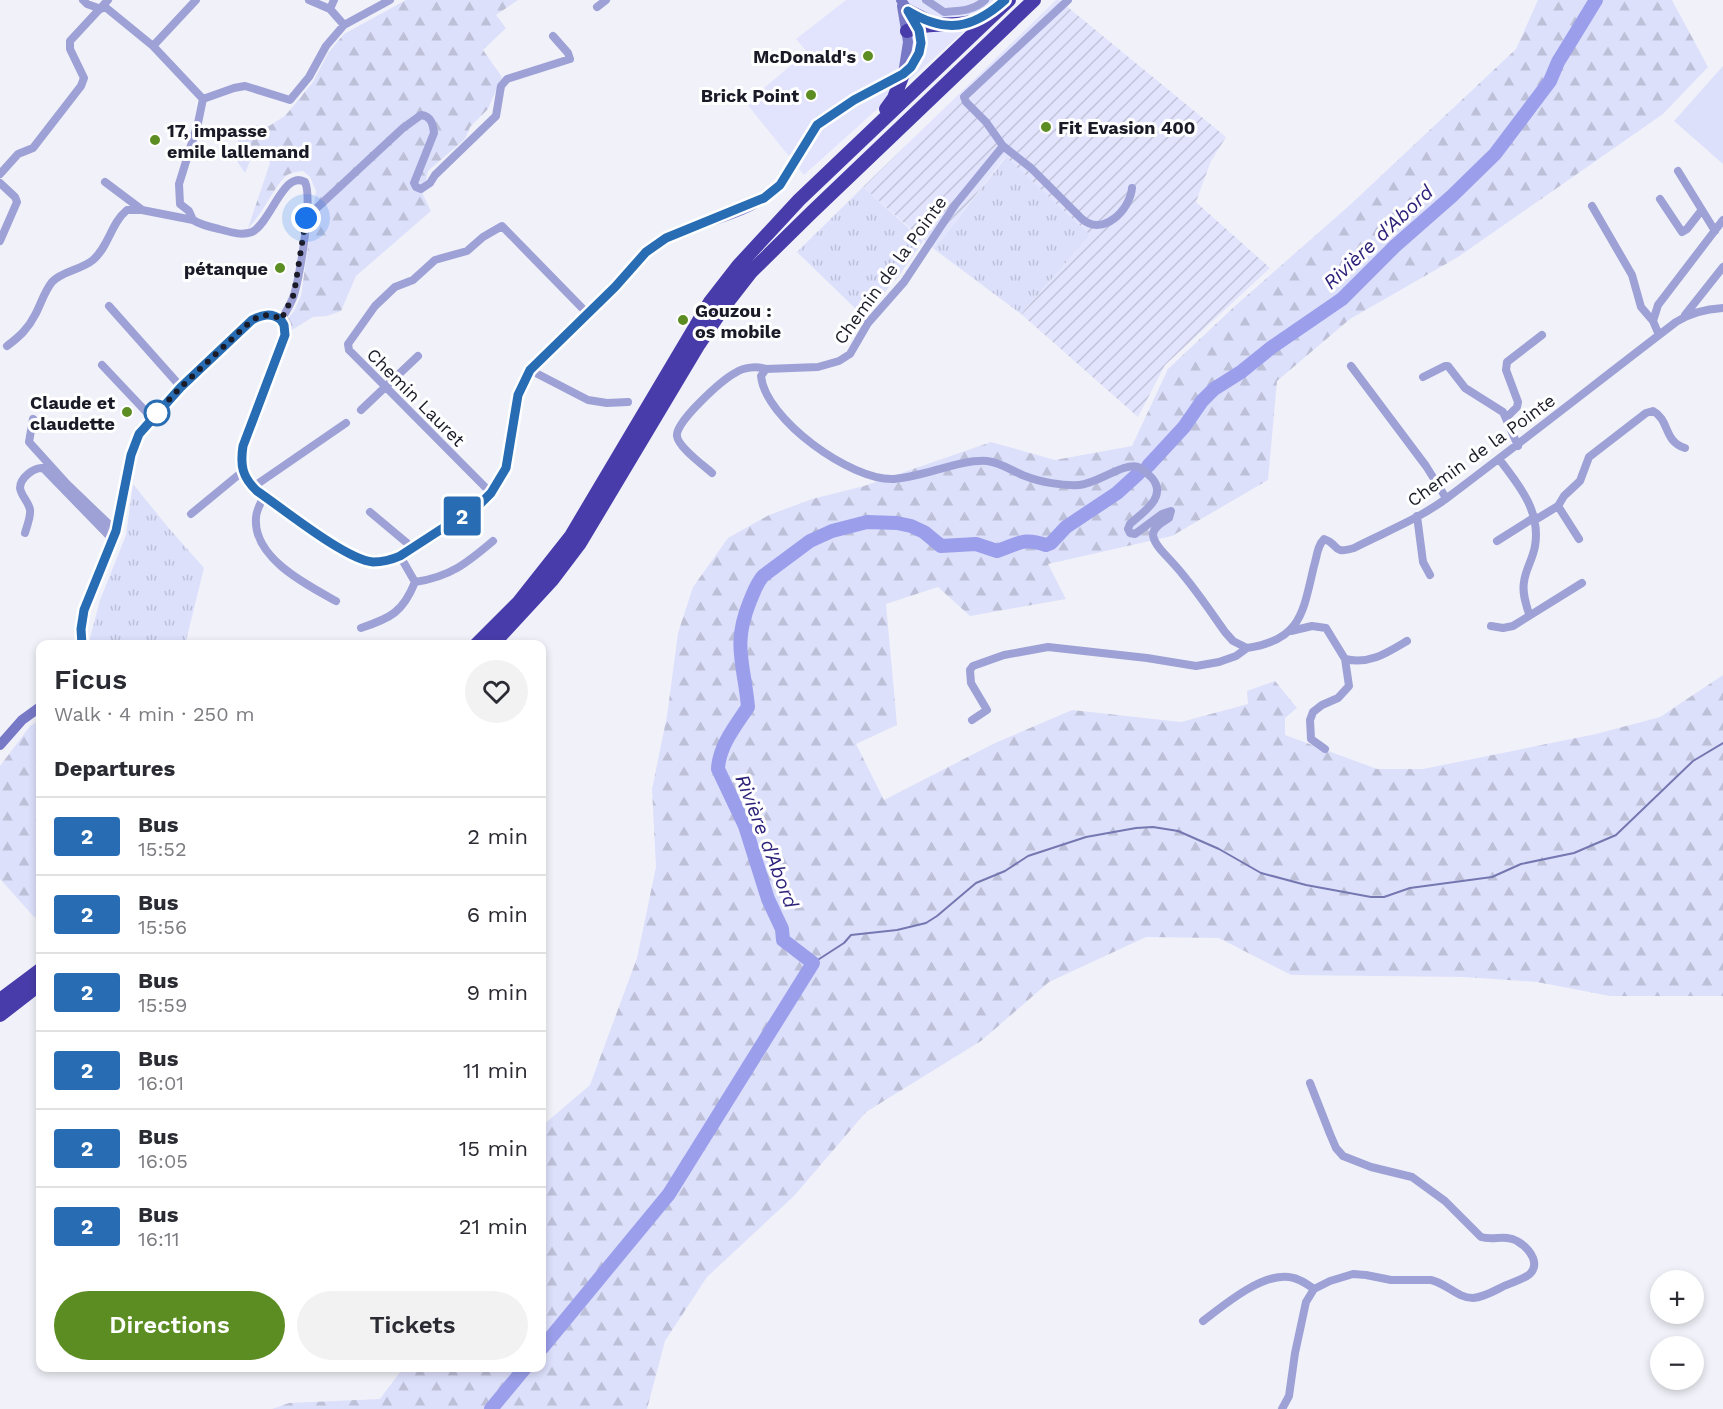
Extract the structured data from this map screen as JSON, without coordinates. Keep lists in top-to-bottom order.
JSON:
{
  "streets": {
    "street": ["Chemin de la Pointe", "Chemin Lauret"]
  },
  "water": ["Rivière d'Abord"],
  "places": [
    "McDonald's",
    "Brick Point",
    "Fit Evasion 400",
    "17, impasse emile lallemand",
    "pétanque",
    "Gouzou : os mobile",
    "Claude et claudette"
  ],
  "lines": ["bus line 2"],
  "page": {
    "on_map": "2",
    "heading": [
      ["Ficus", "Walk · 4 min · 250 m"],
      "Departures"
    ],
    "list": [
      {
        "mark": "2",
        "name": "Bus",
        "note": "15:52",
        "value": "2 min"
      },
      {
        "mark": "2",
        "name": "Bus",
        "note": "15:56",
        "value": "6 min"
      },
      {
        "mark": "2",
        "name": "Bus",
        "note": "15:59",
        "value": "9 min"
      },
      {
        "mark": "2",
        "name": "Bus",
        "note": "16:01",
        "value": "11 min"
      },
      {
        "mark": "2",
        "name": "Bus",
        "note": "16:05",
        "value": "15 min"
      },
      {
        "mark": "2",
        "name": "Bus",
        "note": "16:11",
        "value": "21 min"
      }
    ],
    "map_buttons": ["+", "−"],
    "buttons": ["Directions", "Tickets"]
  }
}
